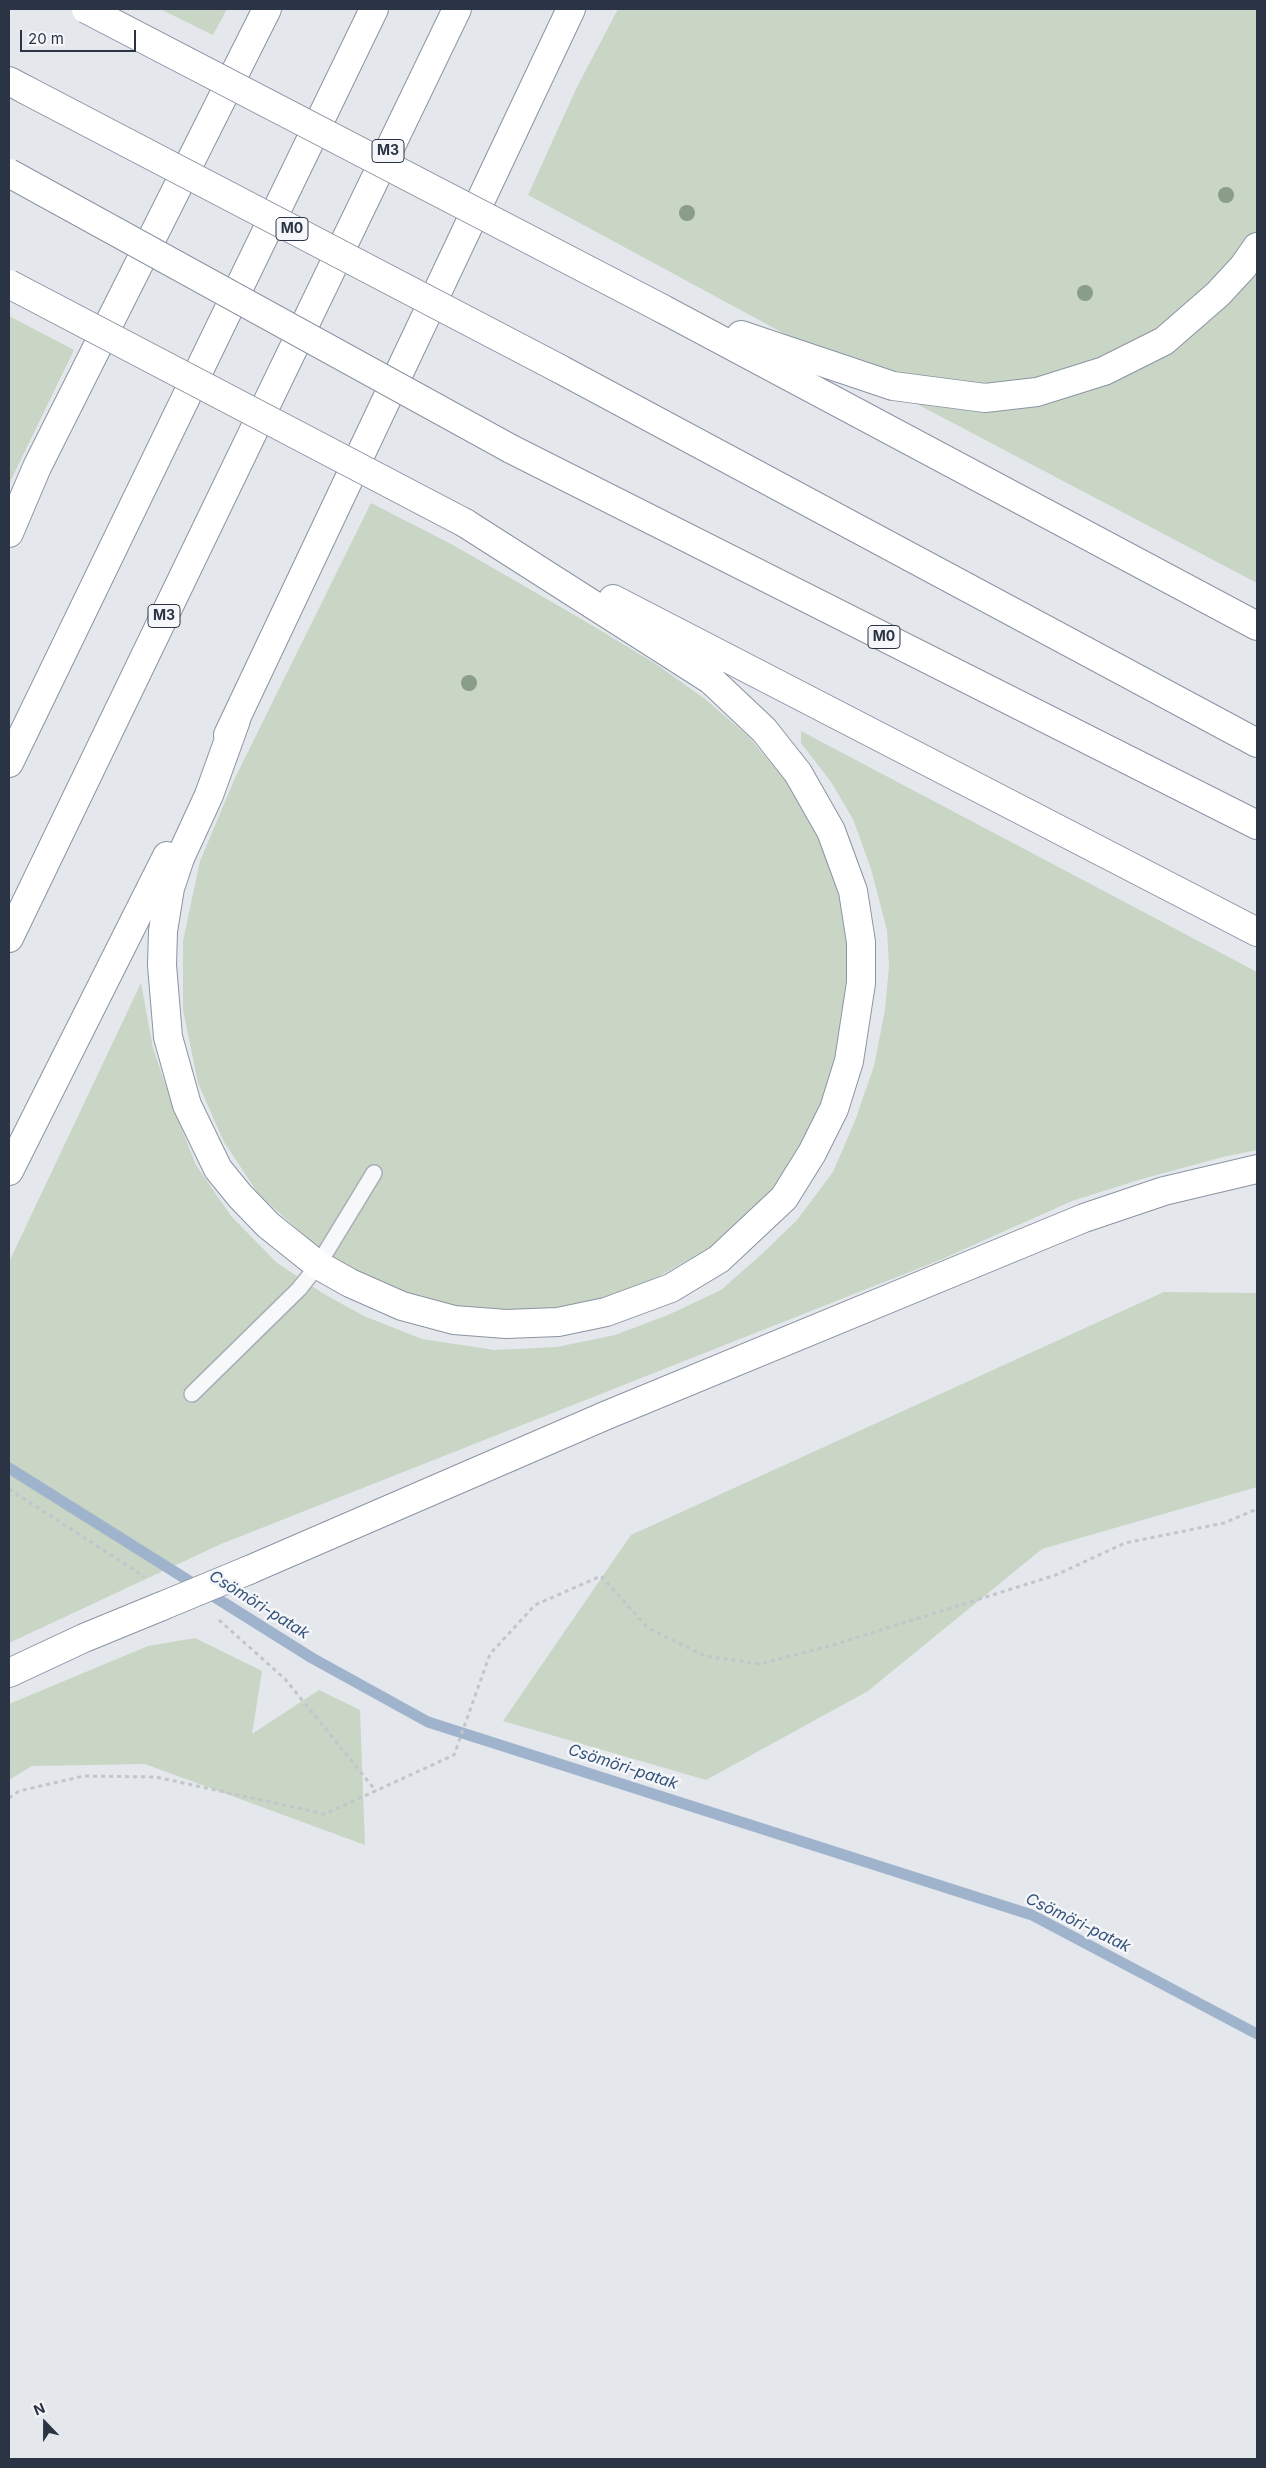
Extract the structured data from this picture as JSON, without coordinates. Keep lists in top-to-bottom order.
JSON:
{
  "streets": {
    "highway": ["M3", "M0"]
  },
  "water": ["Csömöri-patak"],
  "scale_bar": "20 m",
  "north": "top"
}
